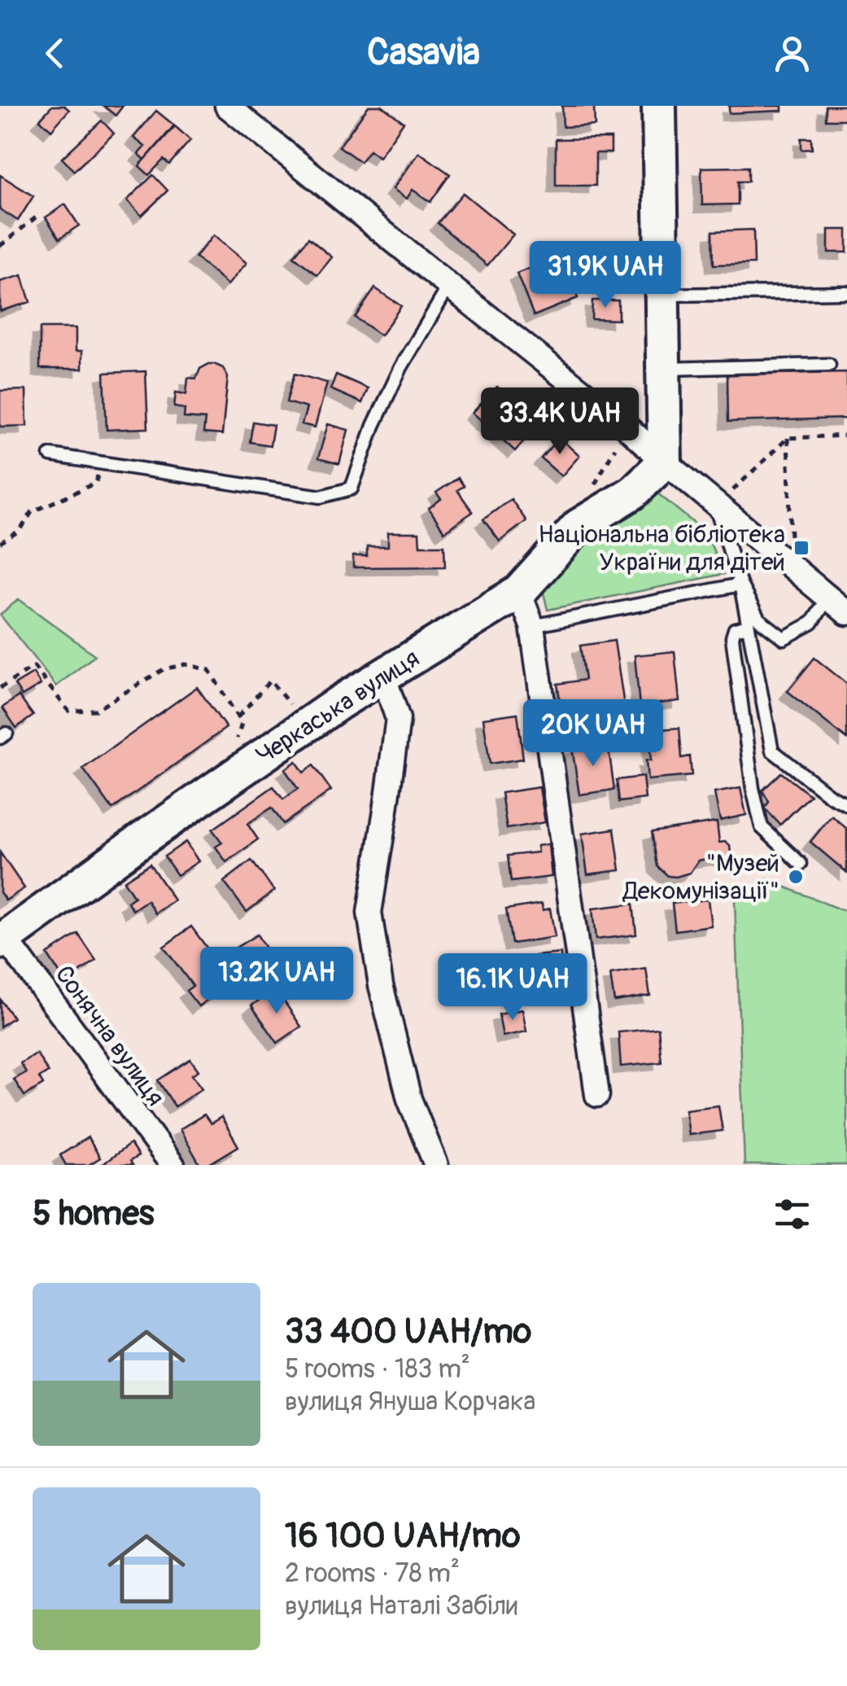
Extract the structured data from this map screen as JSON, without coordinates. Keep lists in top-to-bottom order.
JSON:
{
  "streets": {
    "street": ["Черкаська вулиця", "Сонячна вулиця"]
  },
  "crossings": [
    ["Черкаська вулиця", "Сонячна вулиця"]
  ],
  "places": {
    "transit": ["Національна бібліотека України для дітей"],
    "other": ["\"Музей Декомунізації\""]
  },
  "page": {
    "header": "Casavia",
    "price": [
      "31.9K UAH",
      "33.4K UAH",
      "20K UAH",
      "13.2K UAH",
      "16.1K UAH"
    ],
    "heading": "5 homes",
    "list": [
      {
        "name": "33 400 UAH/mo",
        "note": "5 rooms · 183 m² · вулиця Януша Корчака"
      },
      {
        "name": "16 100 UAH/mo",
        "note": "2 rooms · 78 m² · вулиця Наталі Забіли"
      }
    ]
  }
}
